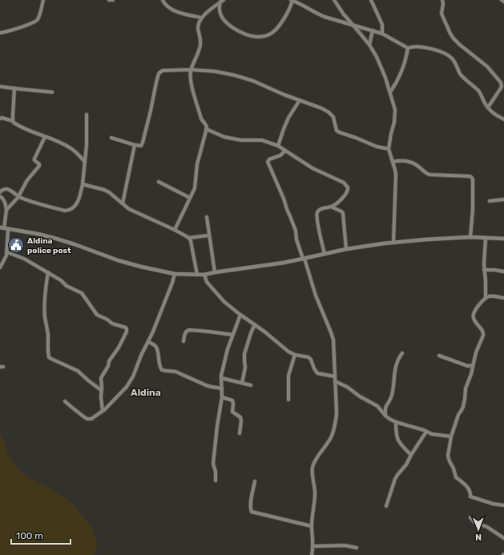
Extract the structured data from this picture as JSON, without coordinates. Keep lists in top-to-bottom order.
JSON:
{
  "districts": ["Aldina"],
  "places": {
    "public building": ["Aldina police post"]
  },
  "scale_bar": "100 m",
  "north": "bottom"
}
